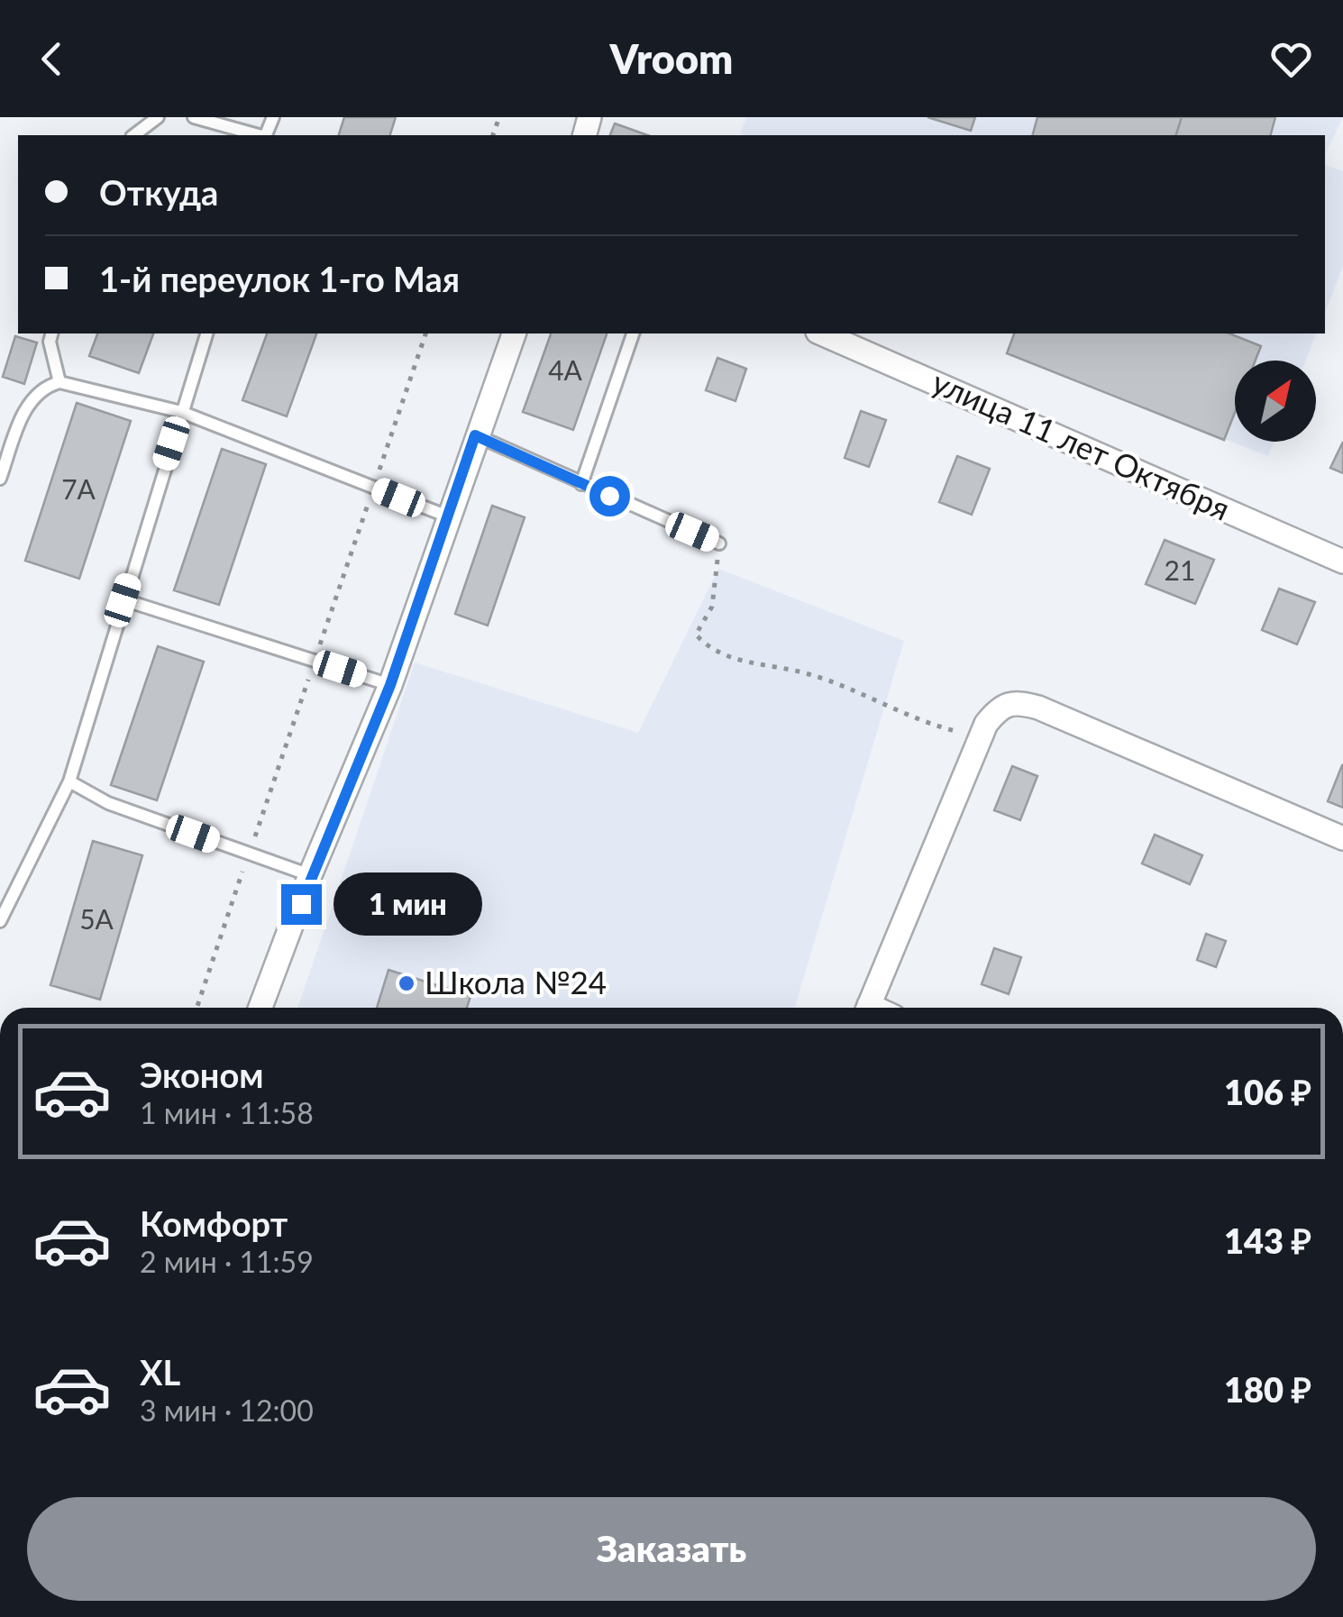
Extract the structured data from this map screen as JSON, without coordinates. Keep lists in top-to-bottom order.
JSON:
{
  "streets": {
    "street": ["улица 11 лет Октября"]
  },
  "places": ["Школа №24"],
  "house_numbers": [
    "4А",
    "7А",
    "21",
    "5А"
  ],
  "north": "top right",
  "page": {
    "header": "Vroom",
    "banner": ["Откуда", "1-й переулок 1-го Мая"],
    "bubble": "1 мин",
    "list": [
      {
        "name": "Эконом",
        "note": "1 мин · 11:58",
        "value": "106 ₽"
      },
      {
        "name": "Комфорт",
        "note": "2 мин · 11:59",
        "value": "143 ₽"
      },
      {
        "name": "XL",
        "note": "3 мин · 12:00",
        "value": "180 ₽"
      }
    ],
    "buttons": "Заказать"
  }
}
